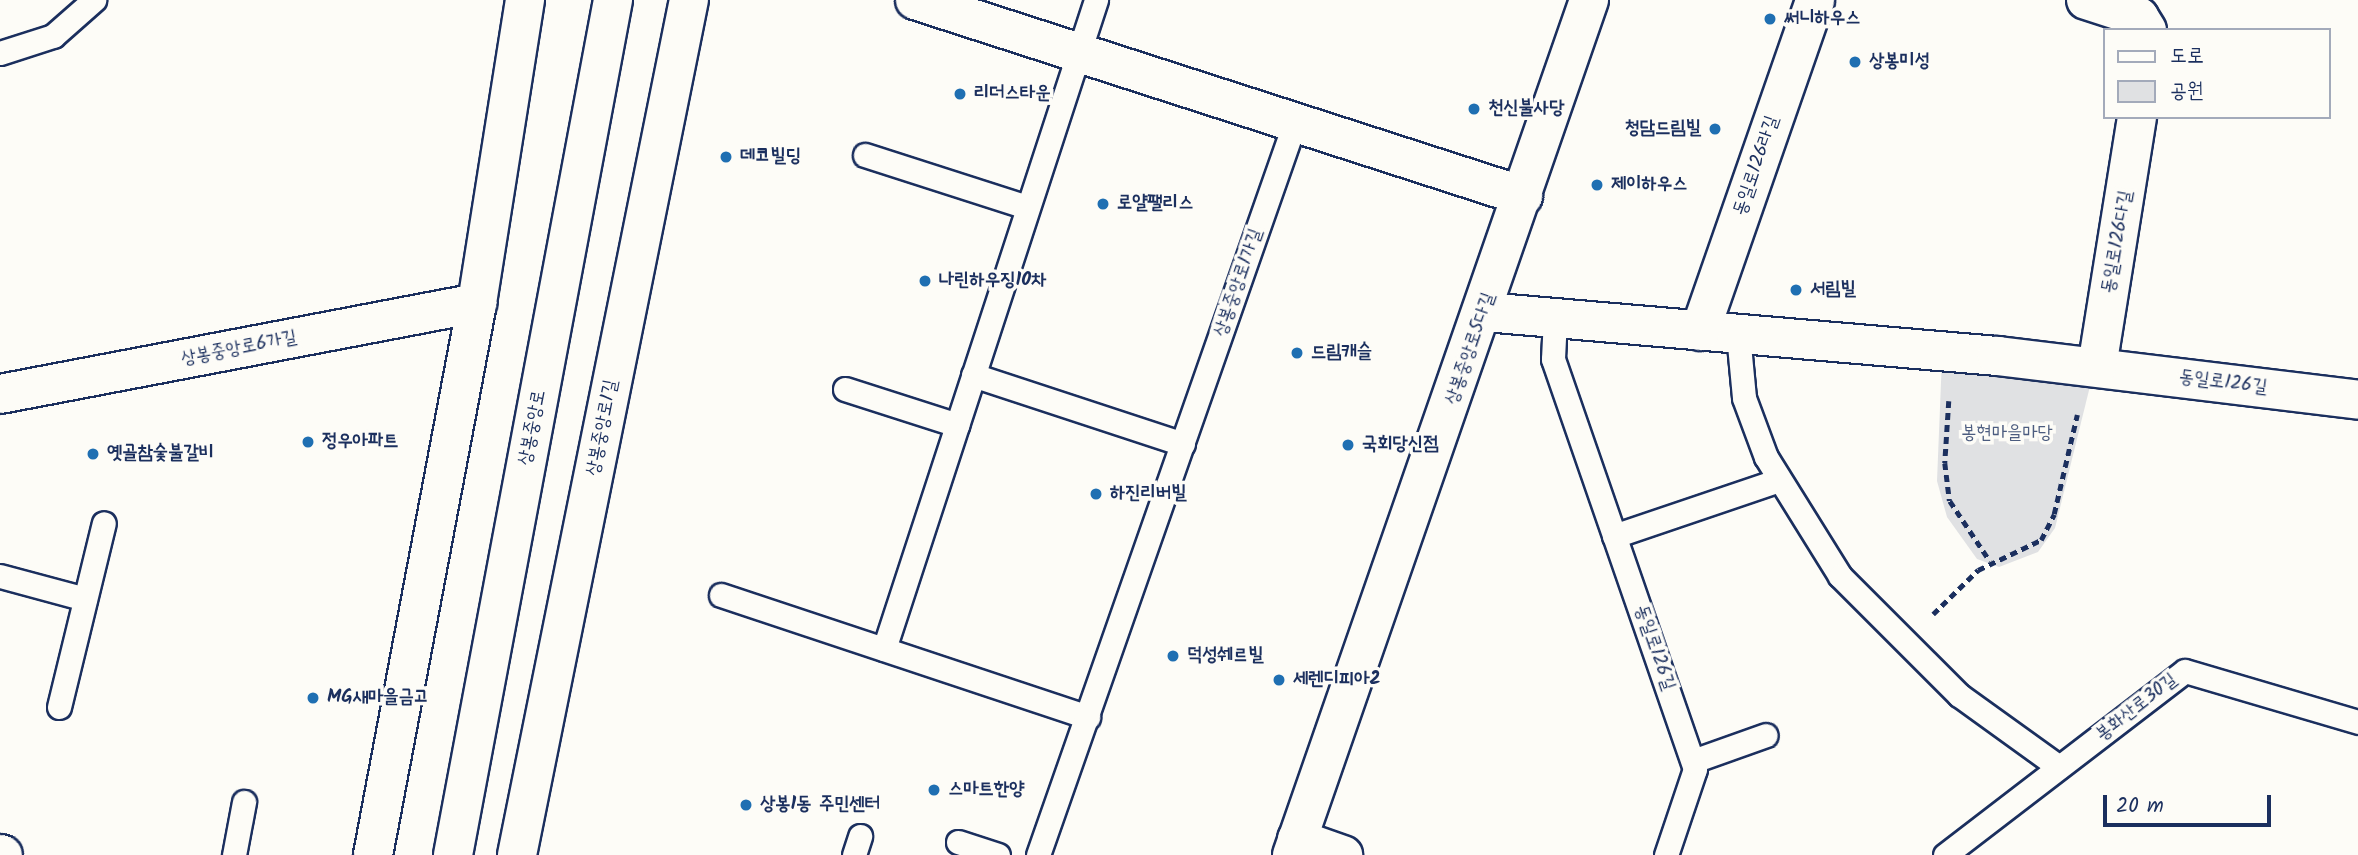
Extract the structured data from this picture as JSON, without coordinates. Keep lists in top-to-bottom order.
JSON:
{
  "streets": {
    "street": [
      "동일로126라길",
      "동일로126다길",
      "상봉중앙로6가길",
      "상봉중앙로5다길",
      "동일로126길",
      "상봉중앙로",
      "상봉중앙로1길"
    ],
    "lane": ["상봉중앙로1가길", "봉화산로30길"]
  },
  "crossings": [
    ["동일로126라길", "동일로126길"],
    ["동일로126다길", "동일로126길"],
    ["상봉중앙로5다길", "동일로126길"]
  ],
  "parks": ["봉현마을마당"],
  "places": [
    "써니하우스",
    "상봉미성",
    "리더스타운",
    "천신불사당",
    "청담드림빌",
    "데코빌딩",
    "제이하우스",
    "로얄팰리스",
    "나린하우징10차",
    "서림빌",
    "드림캐슬",
    "정우아파트",
    "국회당신점",
    "옛골참숯불갈비",
    "하진리버빌",
    "덕성쉐르빌",
    "세렌디피아2",
    "MG새마을금고",
    "스마트한양",
    "상봉1동 주민센터"
  ],
  "legend": ["도로", "공원"],
  "scale_bar": "20 m"
}
